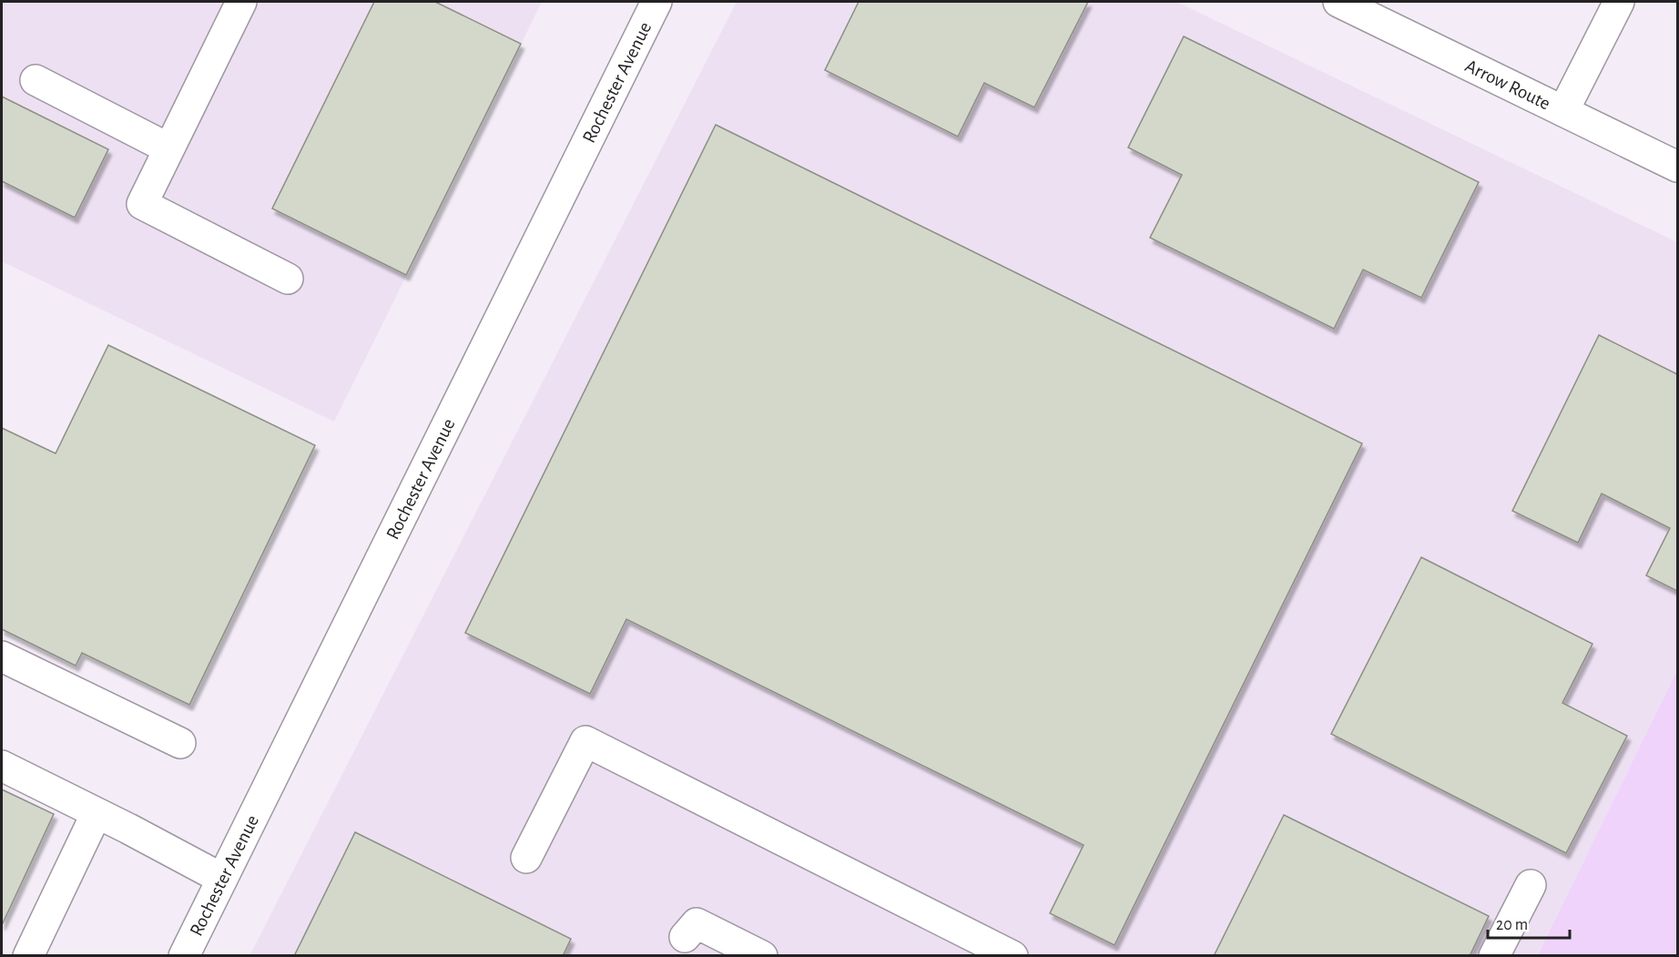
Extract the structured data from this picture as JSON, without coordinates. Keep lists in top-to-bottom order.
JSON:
{
  "streets": {
    "main road": ["Rochester Avenue", "Arrow Route"]
  },
  "scale_bar": "20 m"
}
